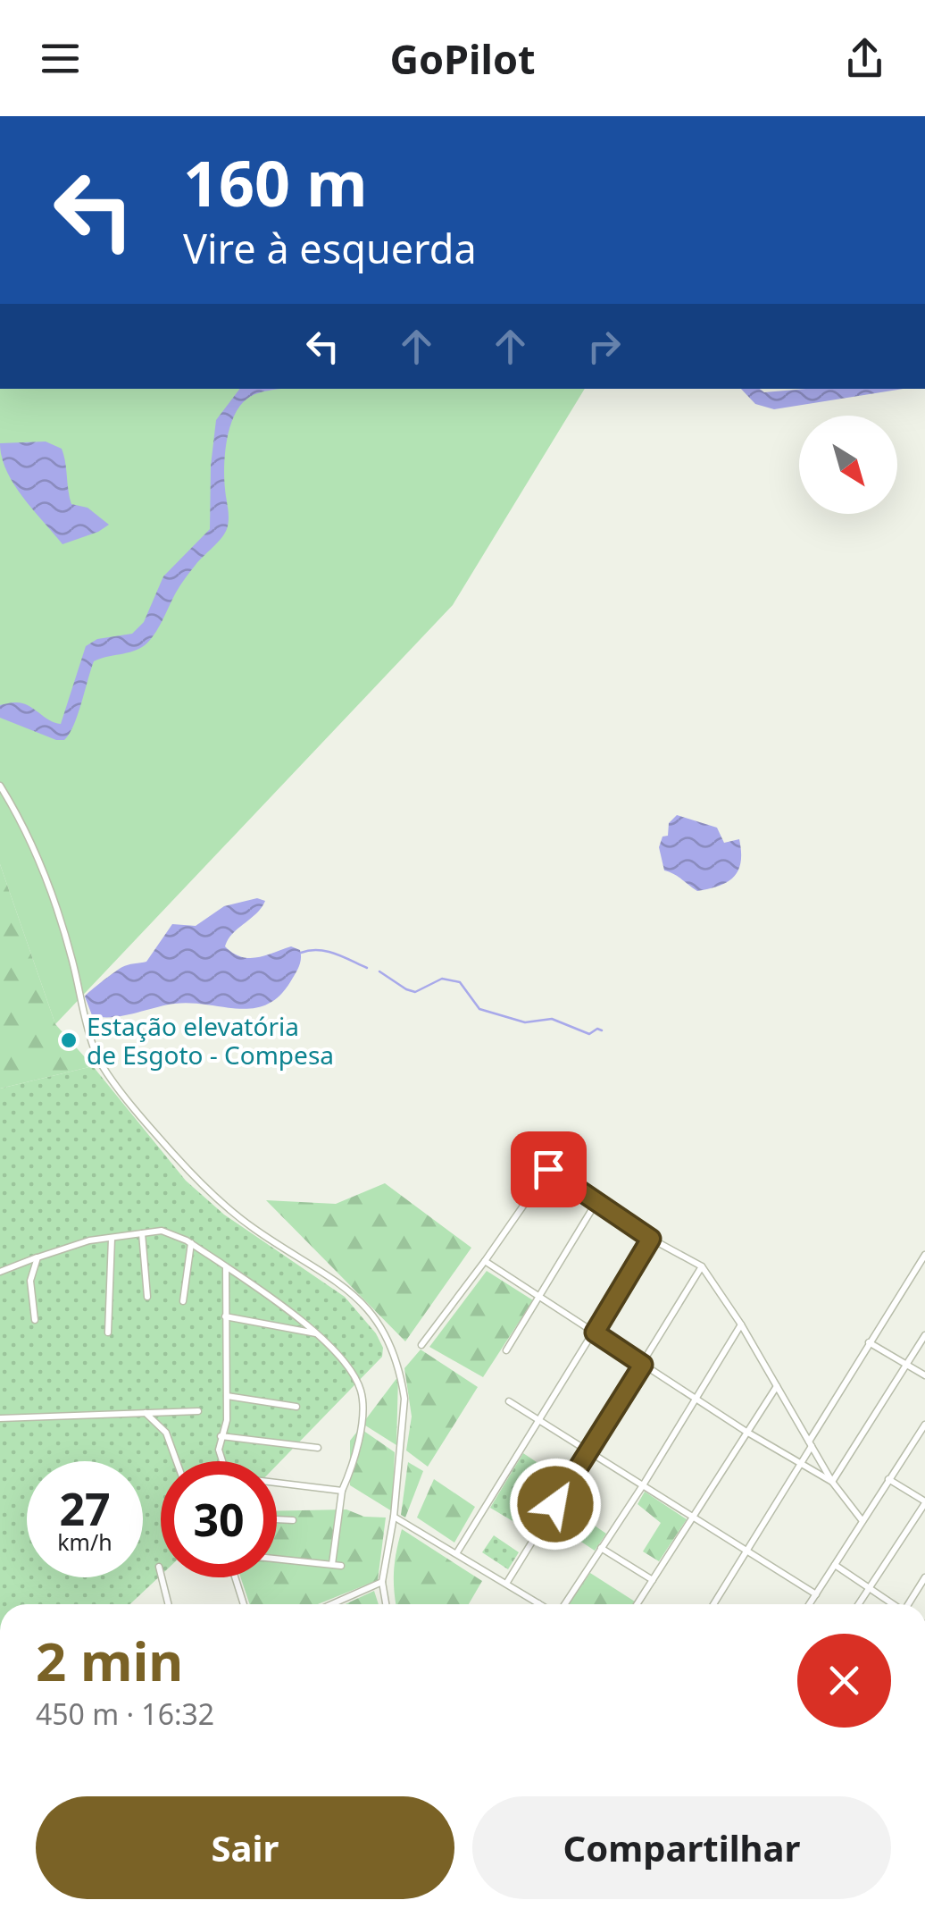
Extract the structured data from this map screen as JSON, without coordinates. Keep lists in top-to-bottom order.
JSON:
{
  "places": ["Estação elevatória de Esgoto - Compesa"],
  "north": "bottom right",
  "page": {
    "header": "GoPilot",
    "turn": ["160 m", "Vire à esquerda"],
    "speed": "27 km/h",
    "limit": "30",
    "heading": ["2 min", "450 m · 16:32"],
    "buttons": ["Sair", "Compartilhar"]
  }
}
